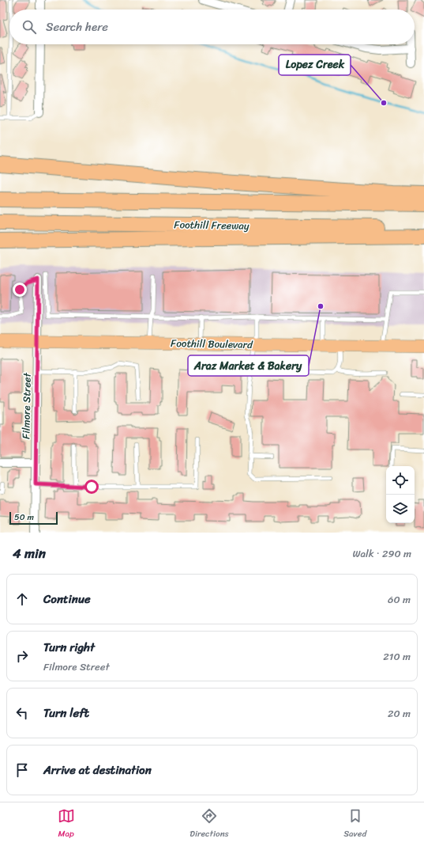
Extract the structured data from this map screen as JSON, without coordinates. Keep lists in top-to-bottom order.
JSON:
{
  "streets": {
    "highway": ["Foothill Freeway"],
    "main road": ["Foothill Boulevard"],
    "street": ["Filmore Street"]
  },
  "crossings": [
    ["Foothill Boulevard", "Filmore Street"]
  ],
  "places": ["Lopez Creek", "Araz Market & Bakery"],
  "scale_bar": "50 m",
  "page": {
    "search": "Search here",
    "scale": "50 m",
    "heading": ["4 min", "Walk · 290 m"],
    "list": [
      ["Continue", "60 m"],
      ["Turn right", "Filmore Street", "210 m"],
      ["Turn left", "20 m"],
      "Arrive at destination"
    ],
    "nav": ["Map", "Directions", "Saved"]
  }
}
